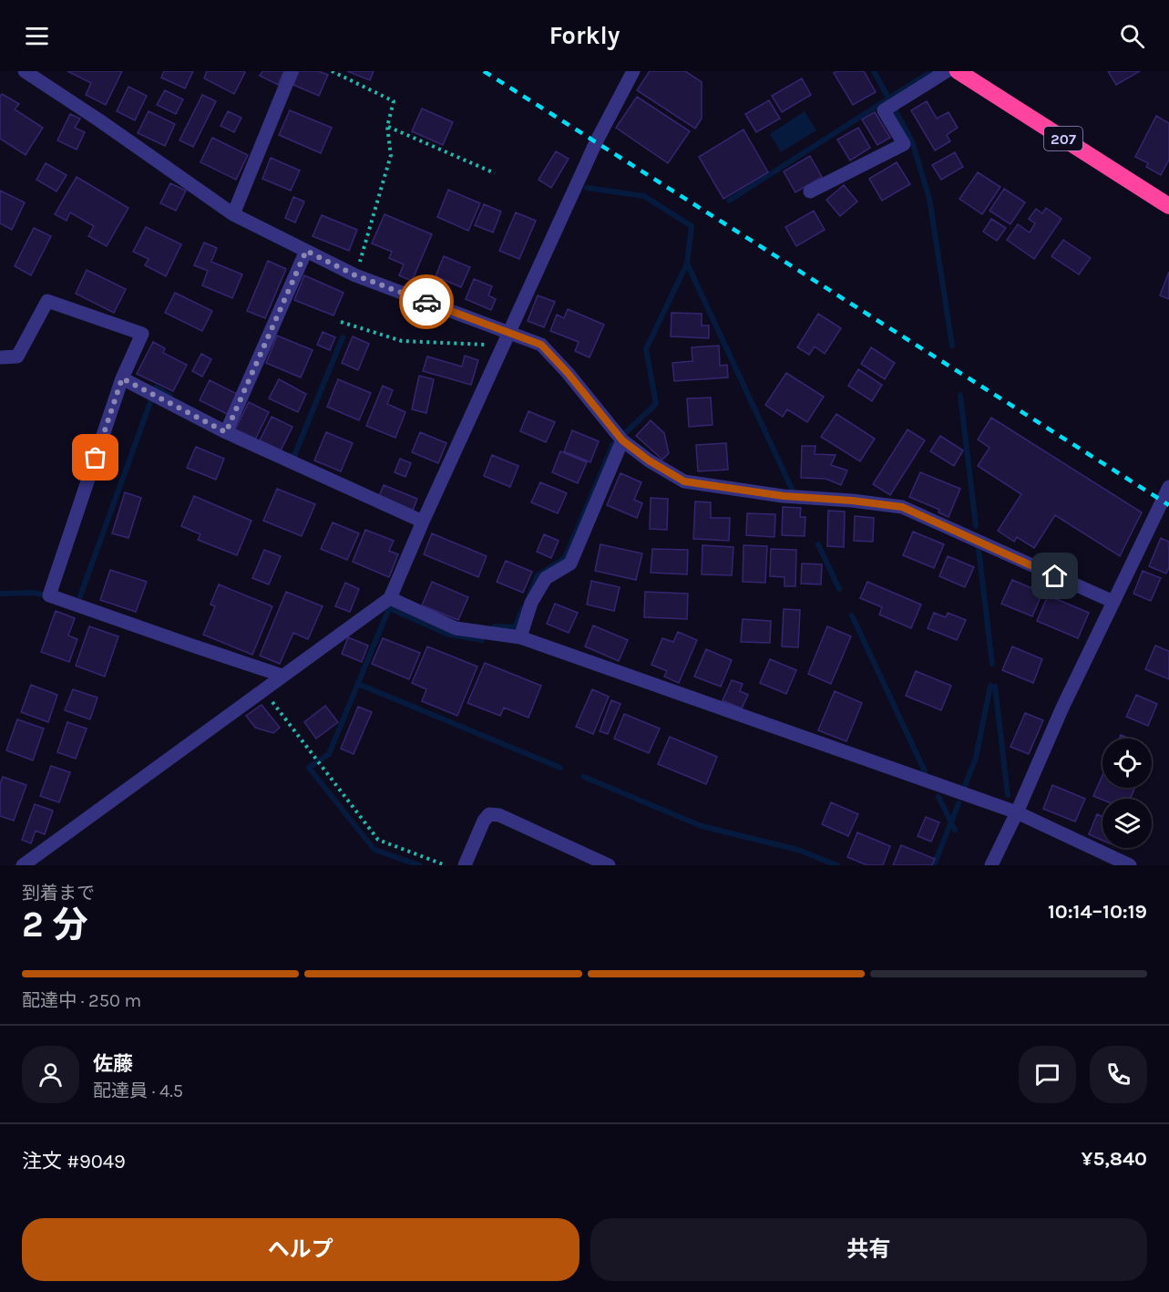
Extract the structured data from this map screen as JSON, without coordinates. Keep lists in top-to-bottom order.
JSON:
{
  "streets": {
    "highway": ["207"]
  },
  "page": {
    "header": "Forkly",
    "heading": ["2 分", "到着まで", "10:14–10:19"],
    "panel": [
      "佐藤",
      "配達員 · 4.5",
      "注文 #9049",
      "¥5,840"
    ],
    "bar": "配達中 · 250 m",
    "buttons": ["ヘルプ", "共有"]
  }
}
